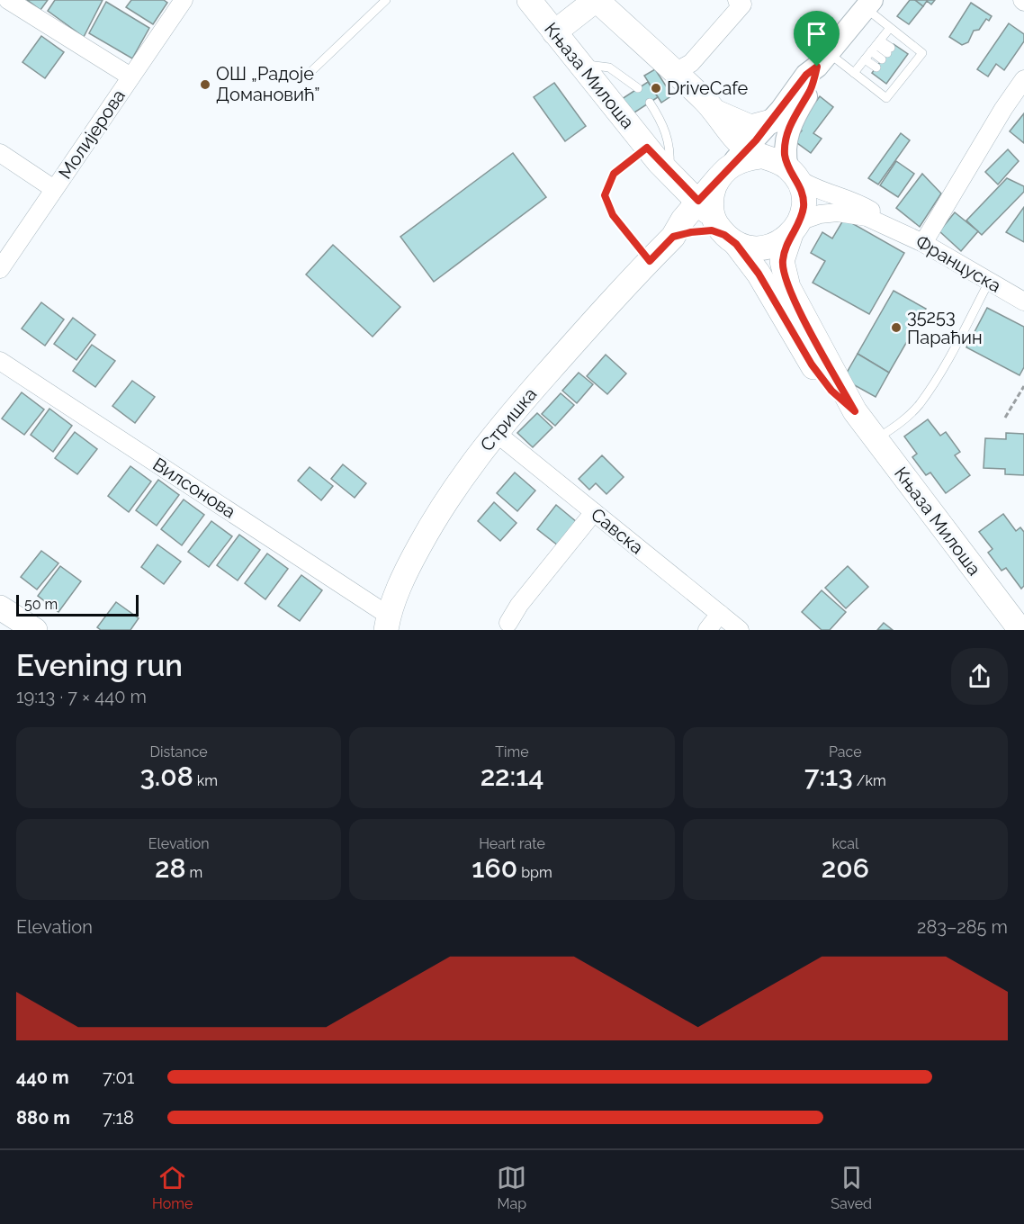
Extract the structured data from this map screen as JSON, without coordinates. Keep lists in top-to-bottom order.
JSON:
{
  "streets": {
    "main road": ["Књаза Милоша", "Стришка"],
    "street": [
      "Молијерова",
      "Француска",
      "Вилсонова",
      "Савска"
    ]
  },
  "crossings": [
    ["Књаза Милоша", "Француска"],
    ["Књаза Милоша", "Стришка"],
    ["Француска", "Стришка"],
    ["Стришка", "Вилсонова"],
    ["Стришка", "Савска"]
  ],
  "places": ["ОШ „Радоје Домановић”", "DriveCafe", "35253 Параћин"],
  "scale_bar": "50 m",
  "page": {
    "scale": "50 m",
    "heading": ["Evening run", "19:13 · 7 × 440 m"],
    "stats": [
      ["Distance", "3.08 km"],
      ["Time", "22:14"],
      ["Pace", "7:13 /km"],
      ["Elevation", "28 m"],
      ["Heart rate", "160 bpm"],
      ["kcal", "206"]
    ],
    "chart": ["Elevation", "283–285 m"],
    "list": [
      {
        "name": "440 m",
        "note": "7:01"
      },
      {
        "name": "880 m",
        "note": "7:18"
      }
    ],
    "tabs": ["Home", "Map", "Saved"]
  }
}
